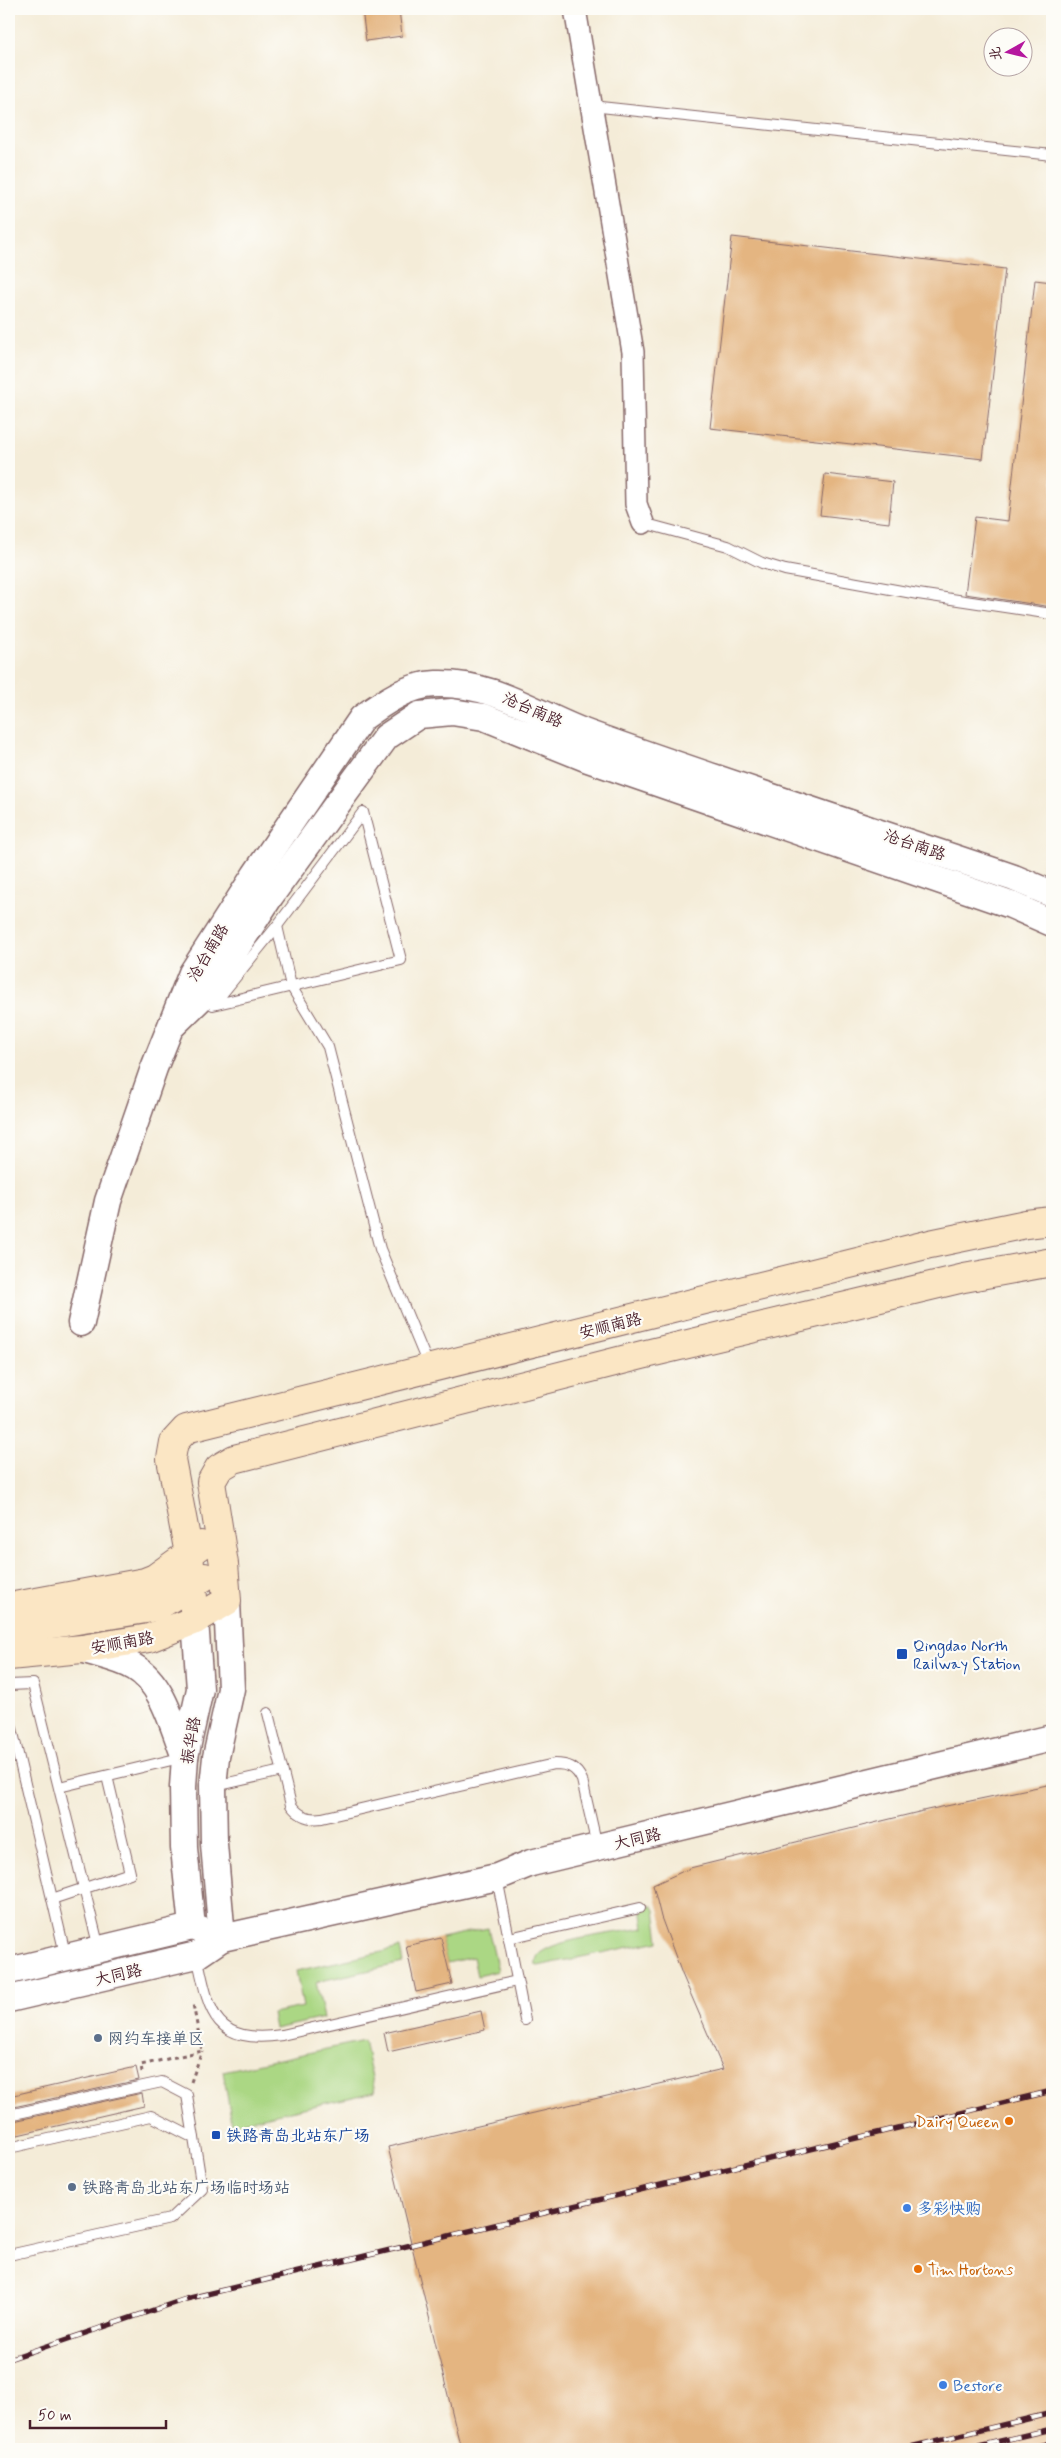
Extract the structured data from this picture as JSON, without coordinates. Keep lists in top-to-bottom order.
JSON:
{
  "streets": {
    "main road": ["安顺南路", "振华路"],
    "street": ["沧台南路", "大同路"]
  },
  "crossings": [
    ["安顺南路", "振华路"],
    ["振华路", "大同路"]
  ],
  "places": {
    "transit": ["Qingdao North Railway Station", "铁路青岛北站东广场"],
    "other": [
      "网约车接单区",
      "Dairy Queen",
      "铁路青岛北站东广场临时场站",
      "多彩快购",
      "Tim Hortons",
      "Bestore"
    ]
  },
  "scale_bar": "50 m",
  "north": "left"
}
